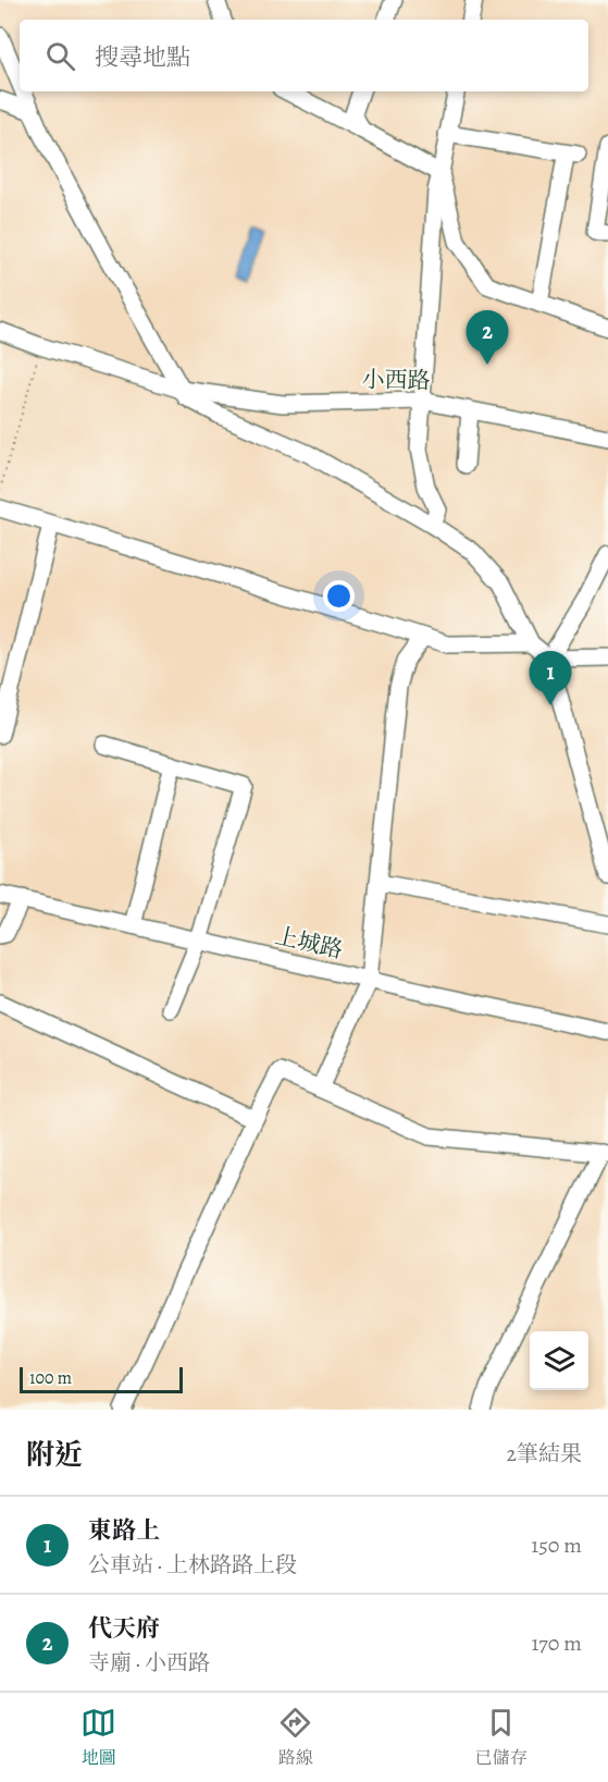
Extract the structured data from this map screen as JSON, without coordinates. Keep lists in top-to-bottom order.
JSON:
{
  "streets": {
    "street": ["小西路", "上城路"]
  },
  "scale_bar": "100 m",
  "page": {
    "search": "搜尋地點",
    "pins": ["2", "1"],
    "scale": "100 m",
    "heading": ["附近", "2筆結果"],
    "list": [
      {
        "mark": "1",
        "name": "東路上",
        "note": "公車站 · 上林路路上段",
        "value": "150 m"
      },
      {
        "mark": "2",
        "name": "代天府",
        "note": "寺廟 · 小西路",
        "value": "170 m"
      }
    ],
    "nav": ["地圖", "路線", "已儲存"]
  }
}
